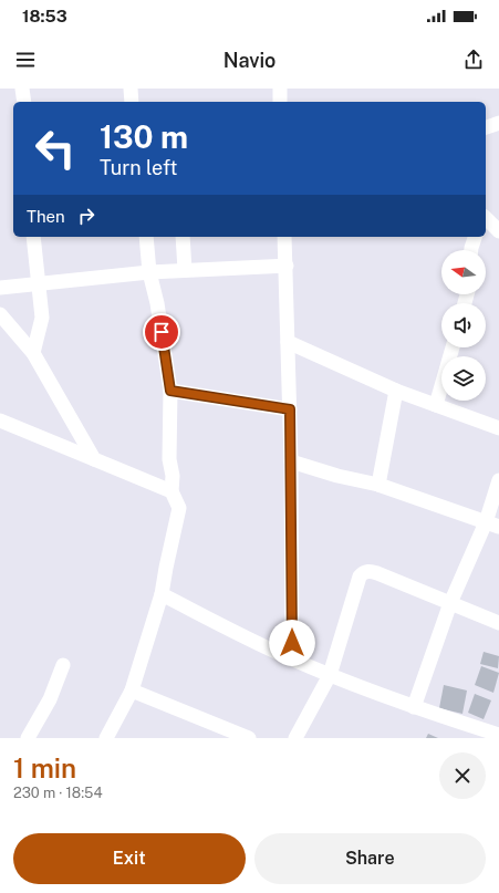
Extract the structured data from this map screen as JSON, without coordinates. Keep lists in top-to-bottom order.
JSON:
{
  "north": "left",
  "page": {
    "status": "18:53",
    "header": "Navio",
    "turn": ["130 m", "Turn left"],
    "then": "Then",
    "heading": ["1 min", "230 m · 18:54"],
    "buttons": ["Exit", "Share"]
  }
}
